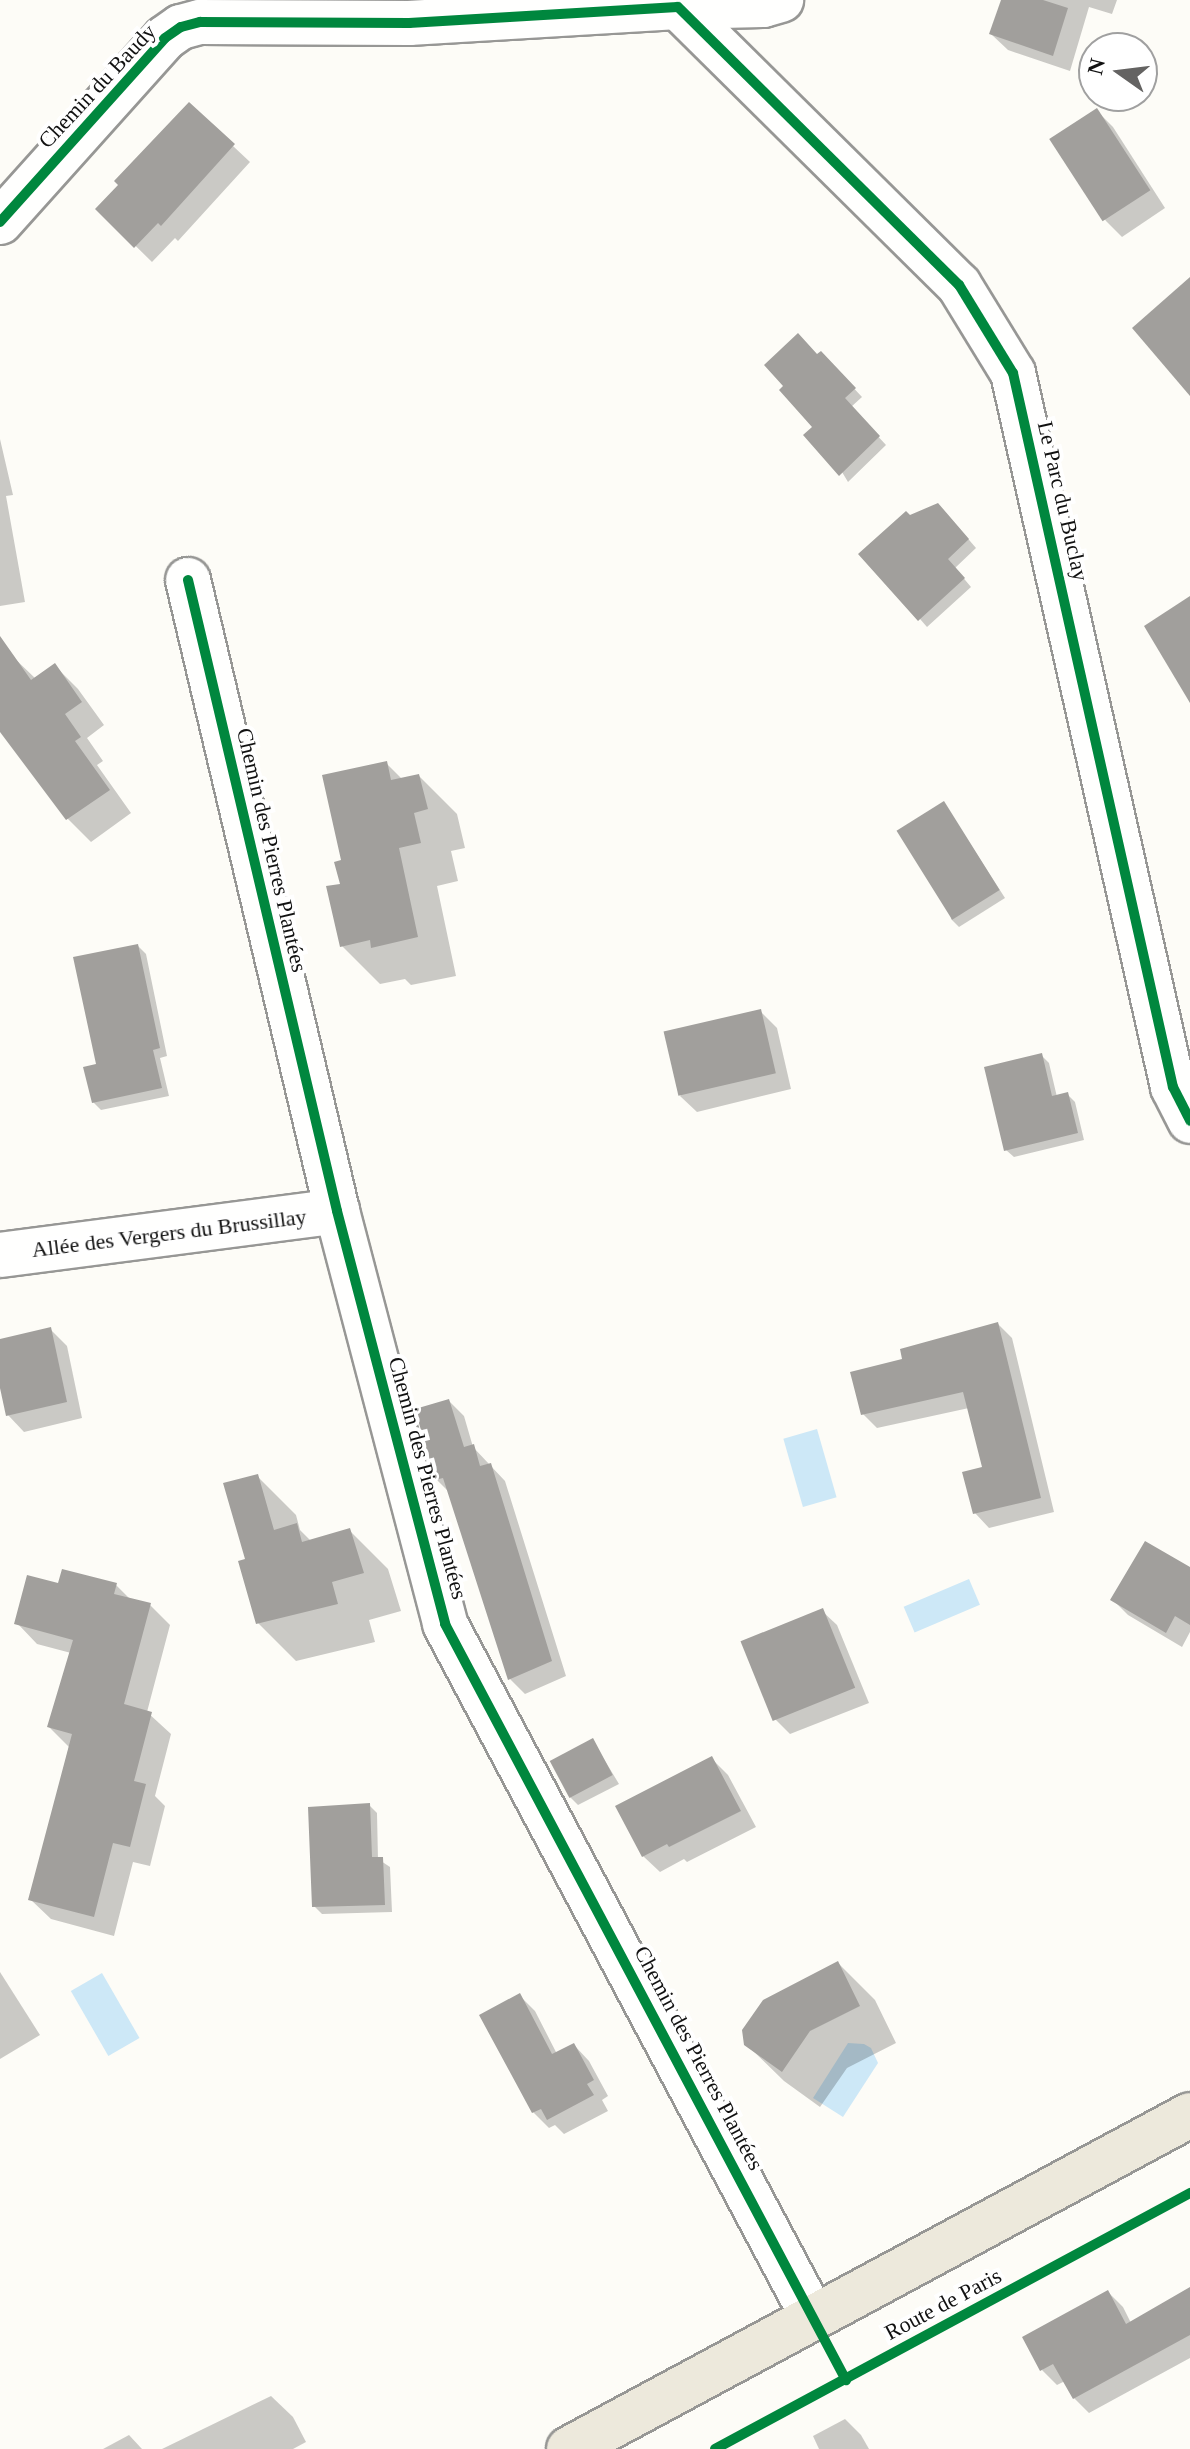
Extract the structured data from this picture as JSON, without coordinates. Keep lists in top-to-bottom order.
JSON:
{
  "streets": {
    "street": [
      "Chemin du Baudy",
      "Le Parc du Buclay",
      "Chemin des Pierres Plantées",
      "Allée des Vergers du Brussillay"
    ],
    "cycle path": ["Route de Paris"]
  },
  "crossings": [
    ["Chemin du Baudy", "Le Parc du Buclay"],
    ["Chemin des Pierres Plantées", "Allée des Vergers du Brussillay"]
  ],
  "north": "left"
}
